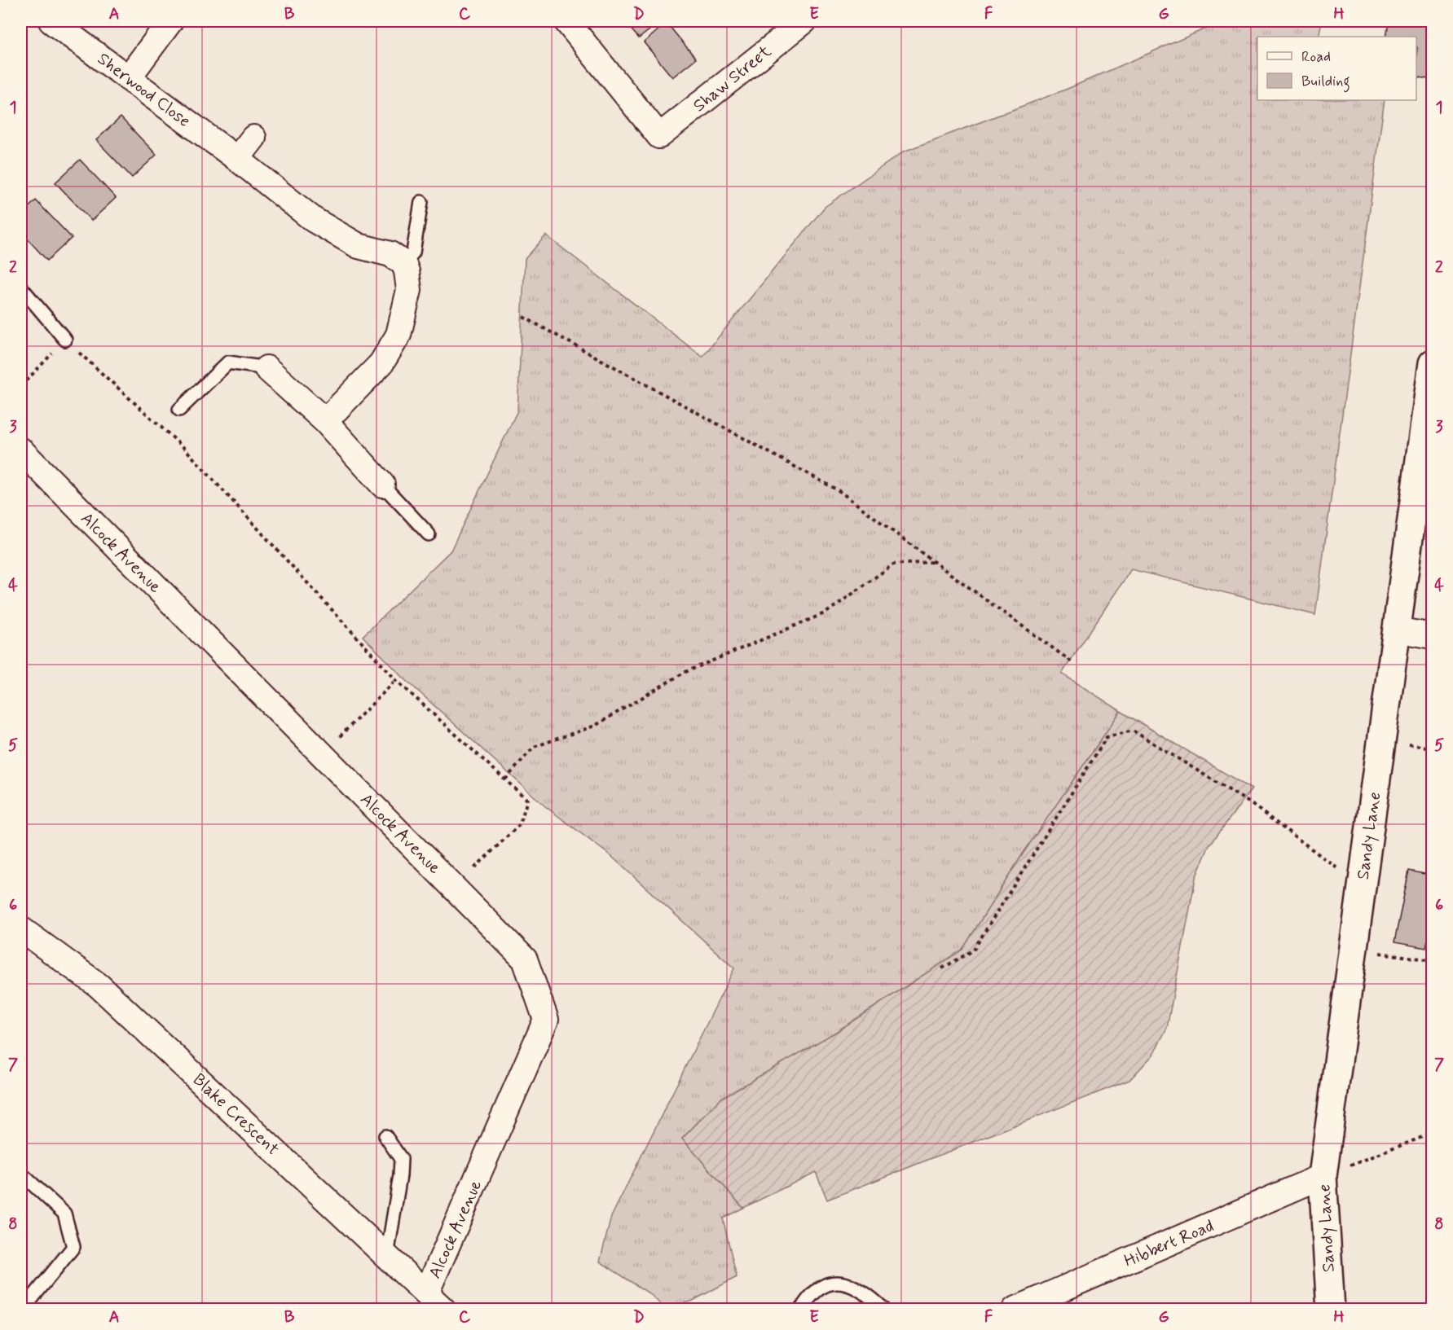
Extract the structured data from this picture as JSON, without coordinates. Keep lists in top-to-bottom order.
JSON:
{
  "streets": {
    "street": [
      "Shaw Street",
      "Sherwood Close",
      "Alcock Avenue",
      "Sandy Lane",
      "Blake Crescent",
      "Hibbert Road"
    ]
  },
  "crossings": [
    ["Alcock Avenue", "Blake Crescent"],
    ["Sandy Lane", "Hibbert Road"]
  ],
  "legend": ["Road", "Building"],
  "grid": {
    "columns": [
      "A",
      "B",
      "C",
      "D",
      "E",
      "F",
      "G",
      "H"
    ],
    "rows": [
      "1",
      "2",
      "3",
      "4",
      "5",
      "6",
      "7",
      "8"
    ]
  }
}
